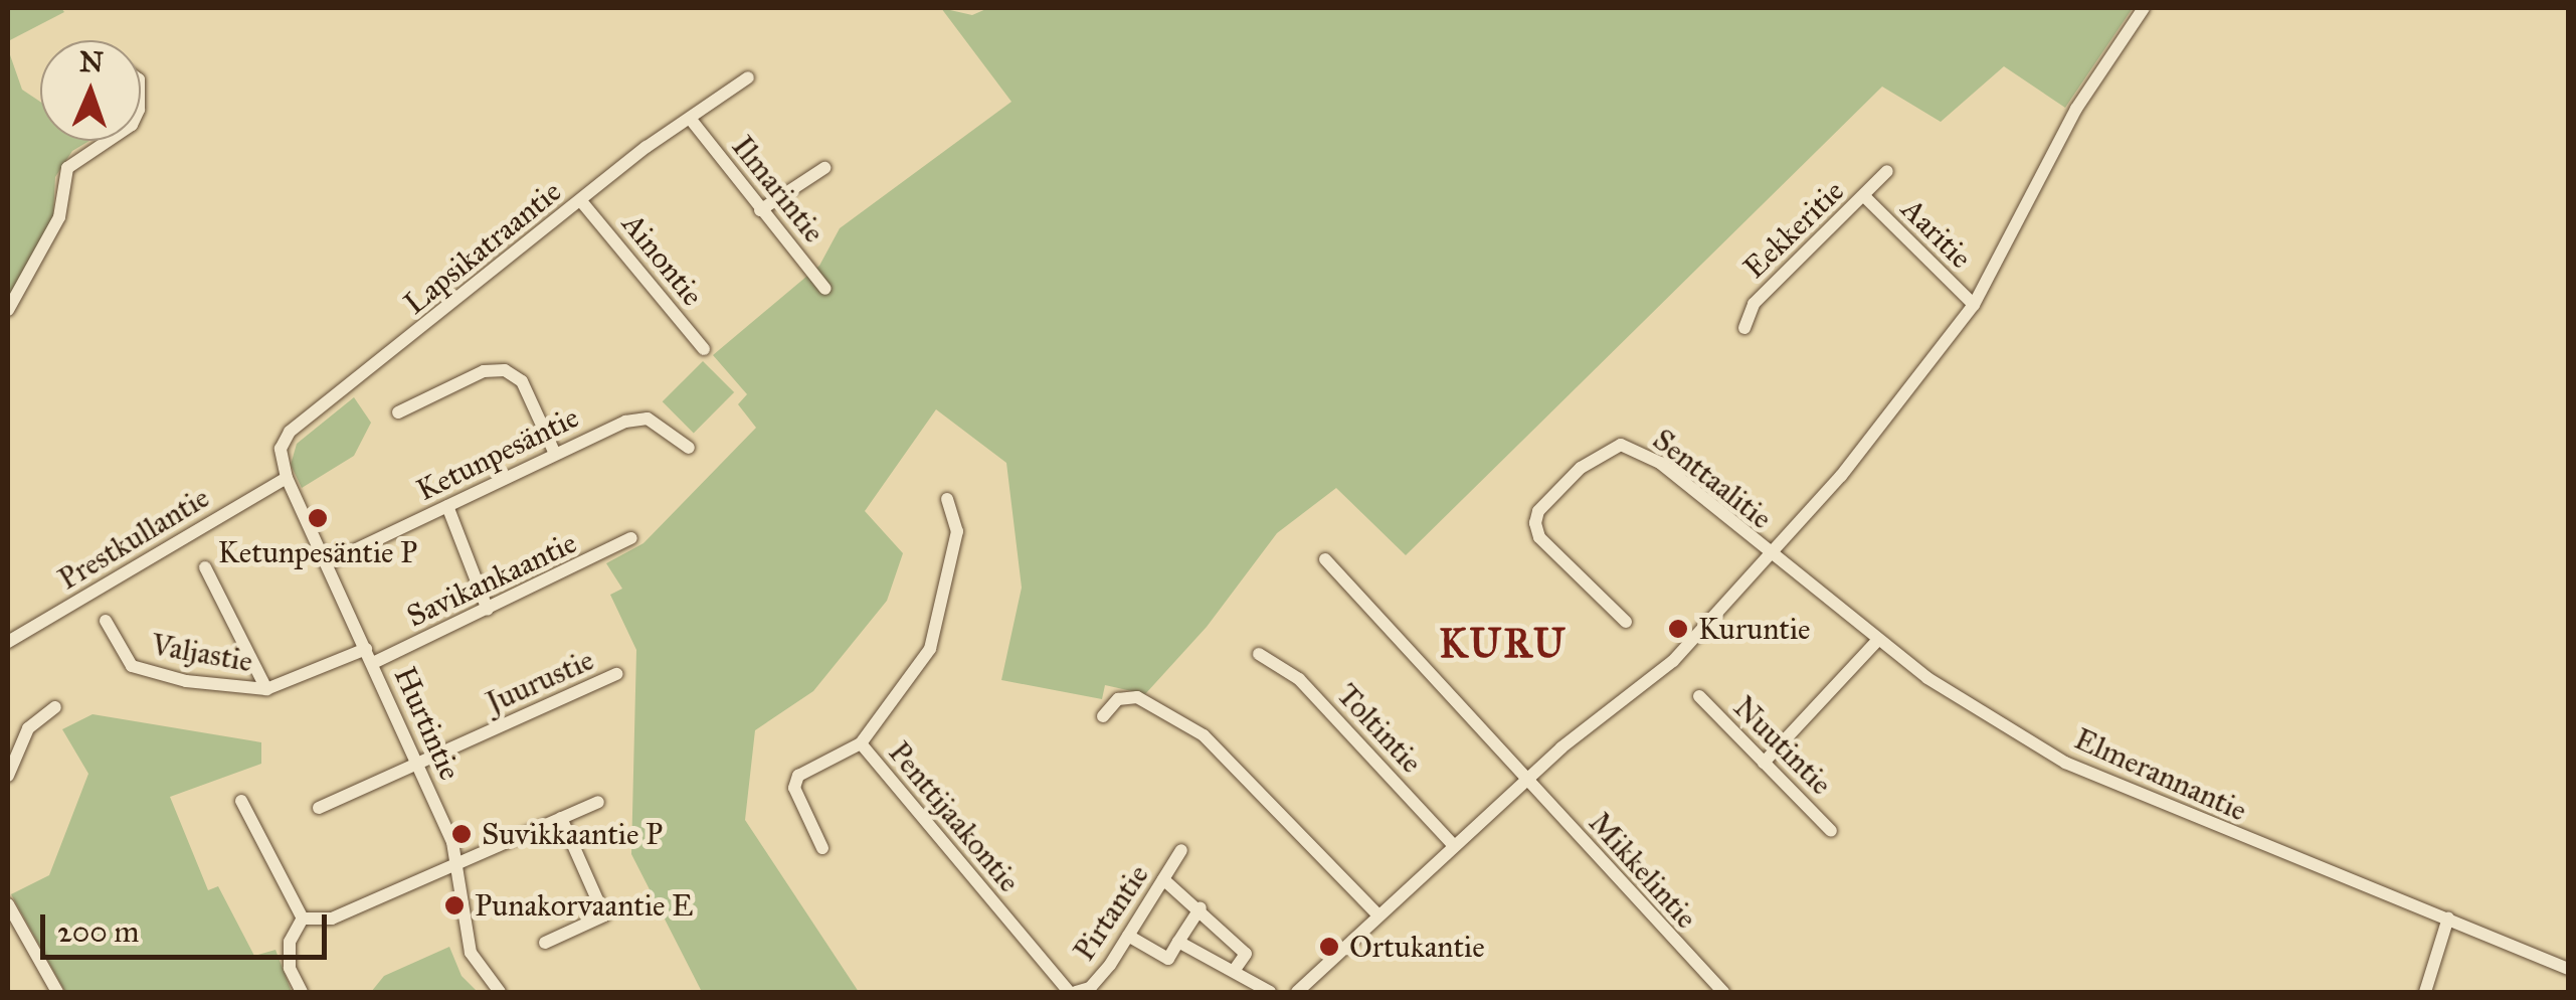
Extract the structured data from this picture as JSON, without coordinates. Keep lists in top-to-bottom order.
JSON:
{
  "streets": {
    "street": [
      "Ilmarintie",
      "Eekkeritie",
      "Aaritie",
      "Lapsikatraantie",
      "Ainontie",
      "Ketunpesäntie",
      "Senttaalitie",
      "Prestkullantie",
      "Savikankaantie",
      "Valjastie",
      "Juurustie",
      "Hurtintie",
      "Toltintie",
      "Nuutintie",
      "Elmerannantie",
      "Penttijaakontie",
      "Mikkelintie",
      "Pirtantie"
    ]
  },
  "crossings": [
    ["Ilmarintie", "Lapsikatraantie"],
    ["Eekkeritie", "Aaritie"],
    ["Lapsikatraantie", "Ainontie"],
    ["Lapsikatraantie", "Prestkullantie"],
    ["Lapsikatraantie", "Hurtintie"],
    ["Ketunpesäntie", "Hurtintie"],
    ["Senttaalitie", "Elmerannantie"],
    ["Prestkullantie", "Hurtintie"],
    ["Savikankaantie", "Hurtintie"],
    ["Valjastie", "Hurtintie"],
    ["Juurustie", "Hurtintie"],
    ["Penttijaakontie", "Pirtantie"]
  ],
  "districts": ["KURU"],
  "places": [
    "Ketunpesäntie P",
    "Kuruntie",
    "Suvikkaantie P",
    "Punakorvaantie E",
    "Ortukantie"
  ],
  "scale_bar": "200 m",
  "north": "top"
}
